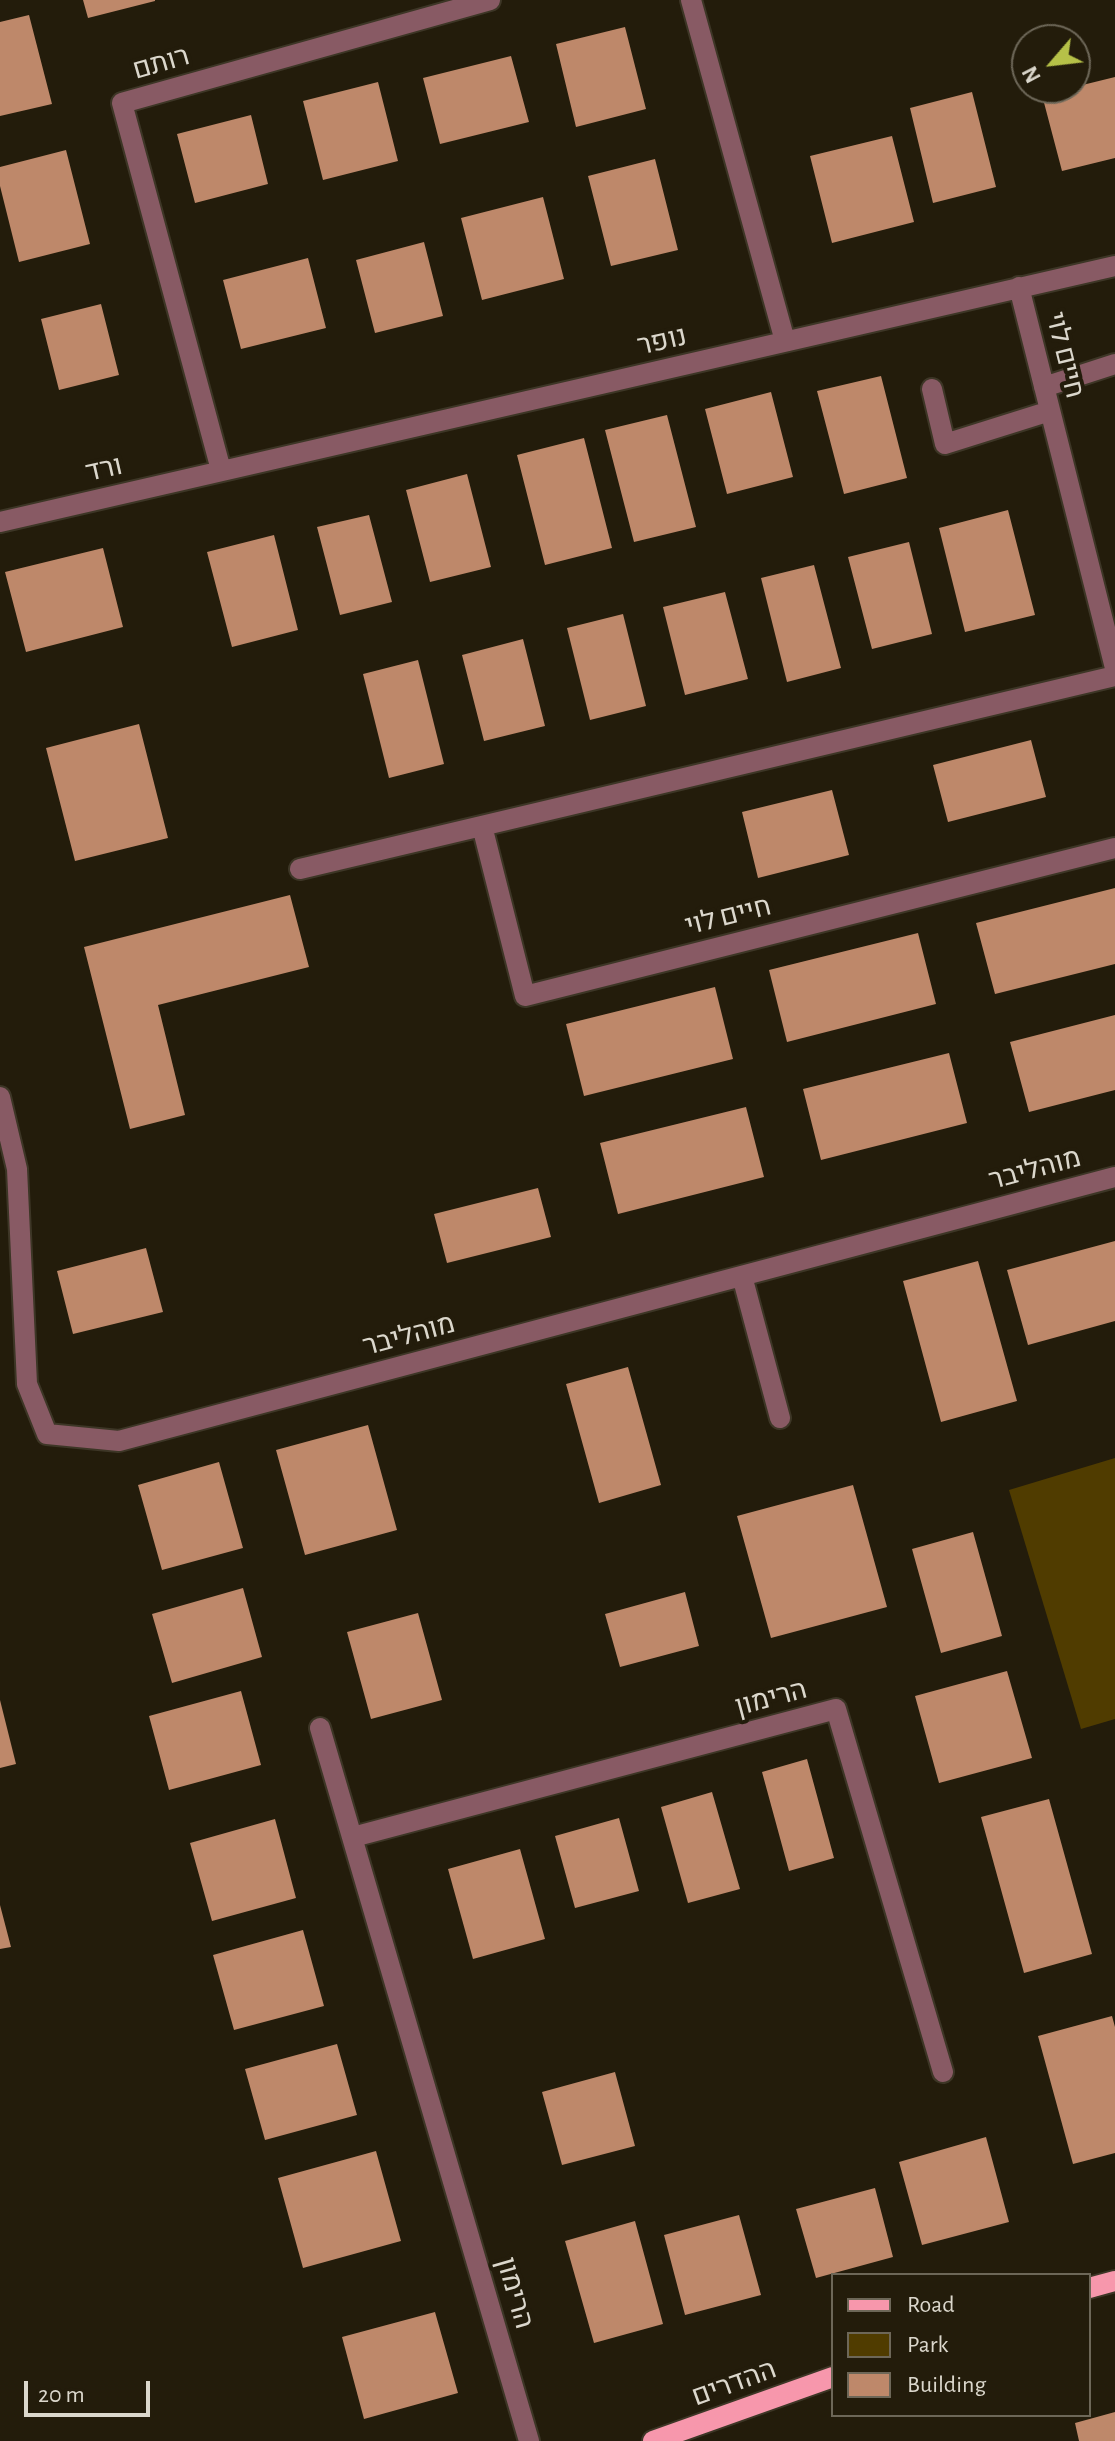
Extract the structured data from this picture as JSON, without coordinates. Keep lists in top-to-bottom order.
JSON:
{
  "streets": {
    "main road": ["ההדרים"],
    "street": [
      "רותם",
      "נופר",
      "חיים לוי",
      "ורד",
      "מוהליבר",
      "הרימון"
    ]
  },
  "crossings": [
    ["רותם", "נופר"],
    ["רותם", "ורד"],
    ["נופר", "חיים לוי"],
    ["נופר", "ורד"]
  ],
  "legend": ["Road", "Park", "Building"],
  "scale_bar": "20 m",
  "north": "bottom left"
}
